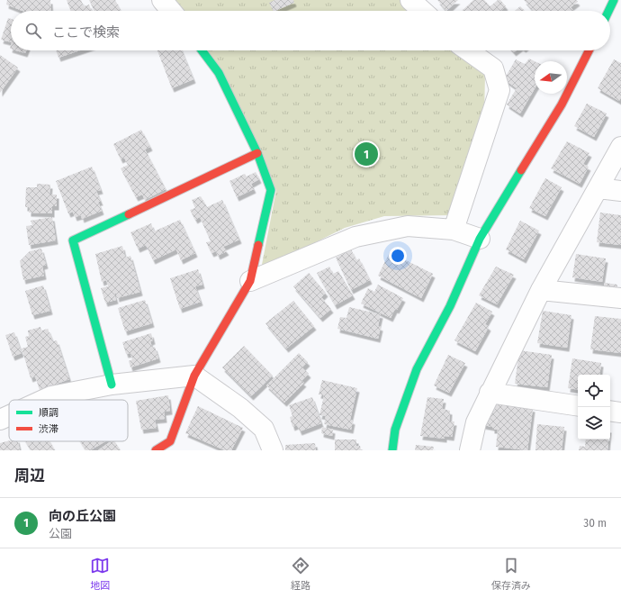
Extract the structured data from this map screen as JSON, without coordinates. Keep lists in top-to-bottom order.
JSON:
{
  "legend": ["順調", "渋滞"],
  "north": "left",
  "page": {
    "search": "ここで検索",
    "pins": "1",
    "heading": "周辺",
    "list": [
      {
        "mark": "1",
        "name": "向の丘公園",
        "note": "公園",
        "value": "30 m"
      }
    ],
    "nav": ["地図", "経路", "保存済み"]
  }
}
